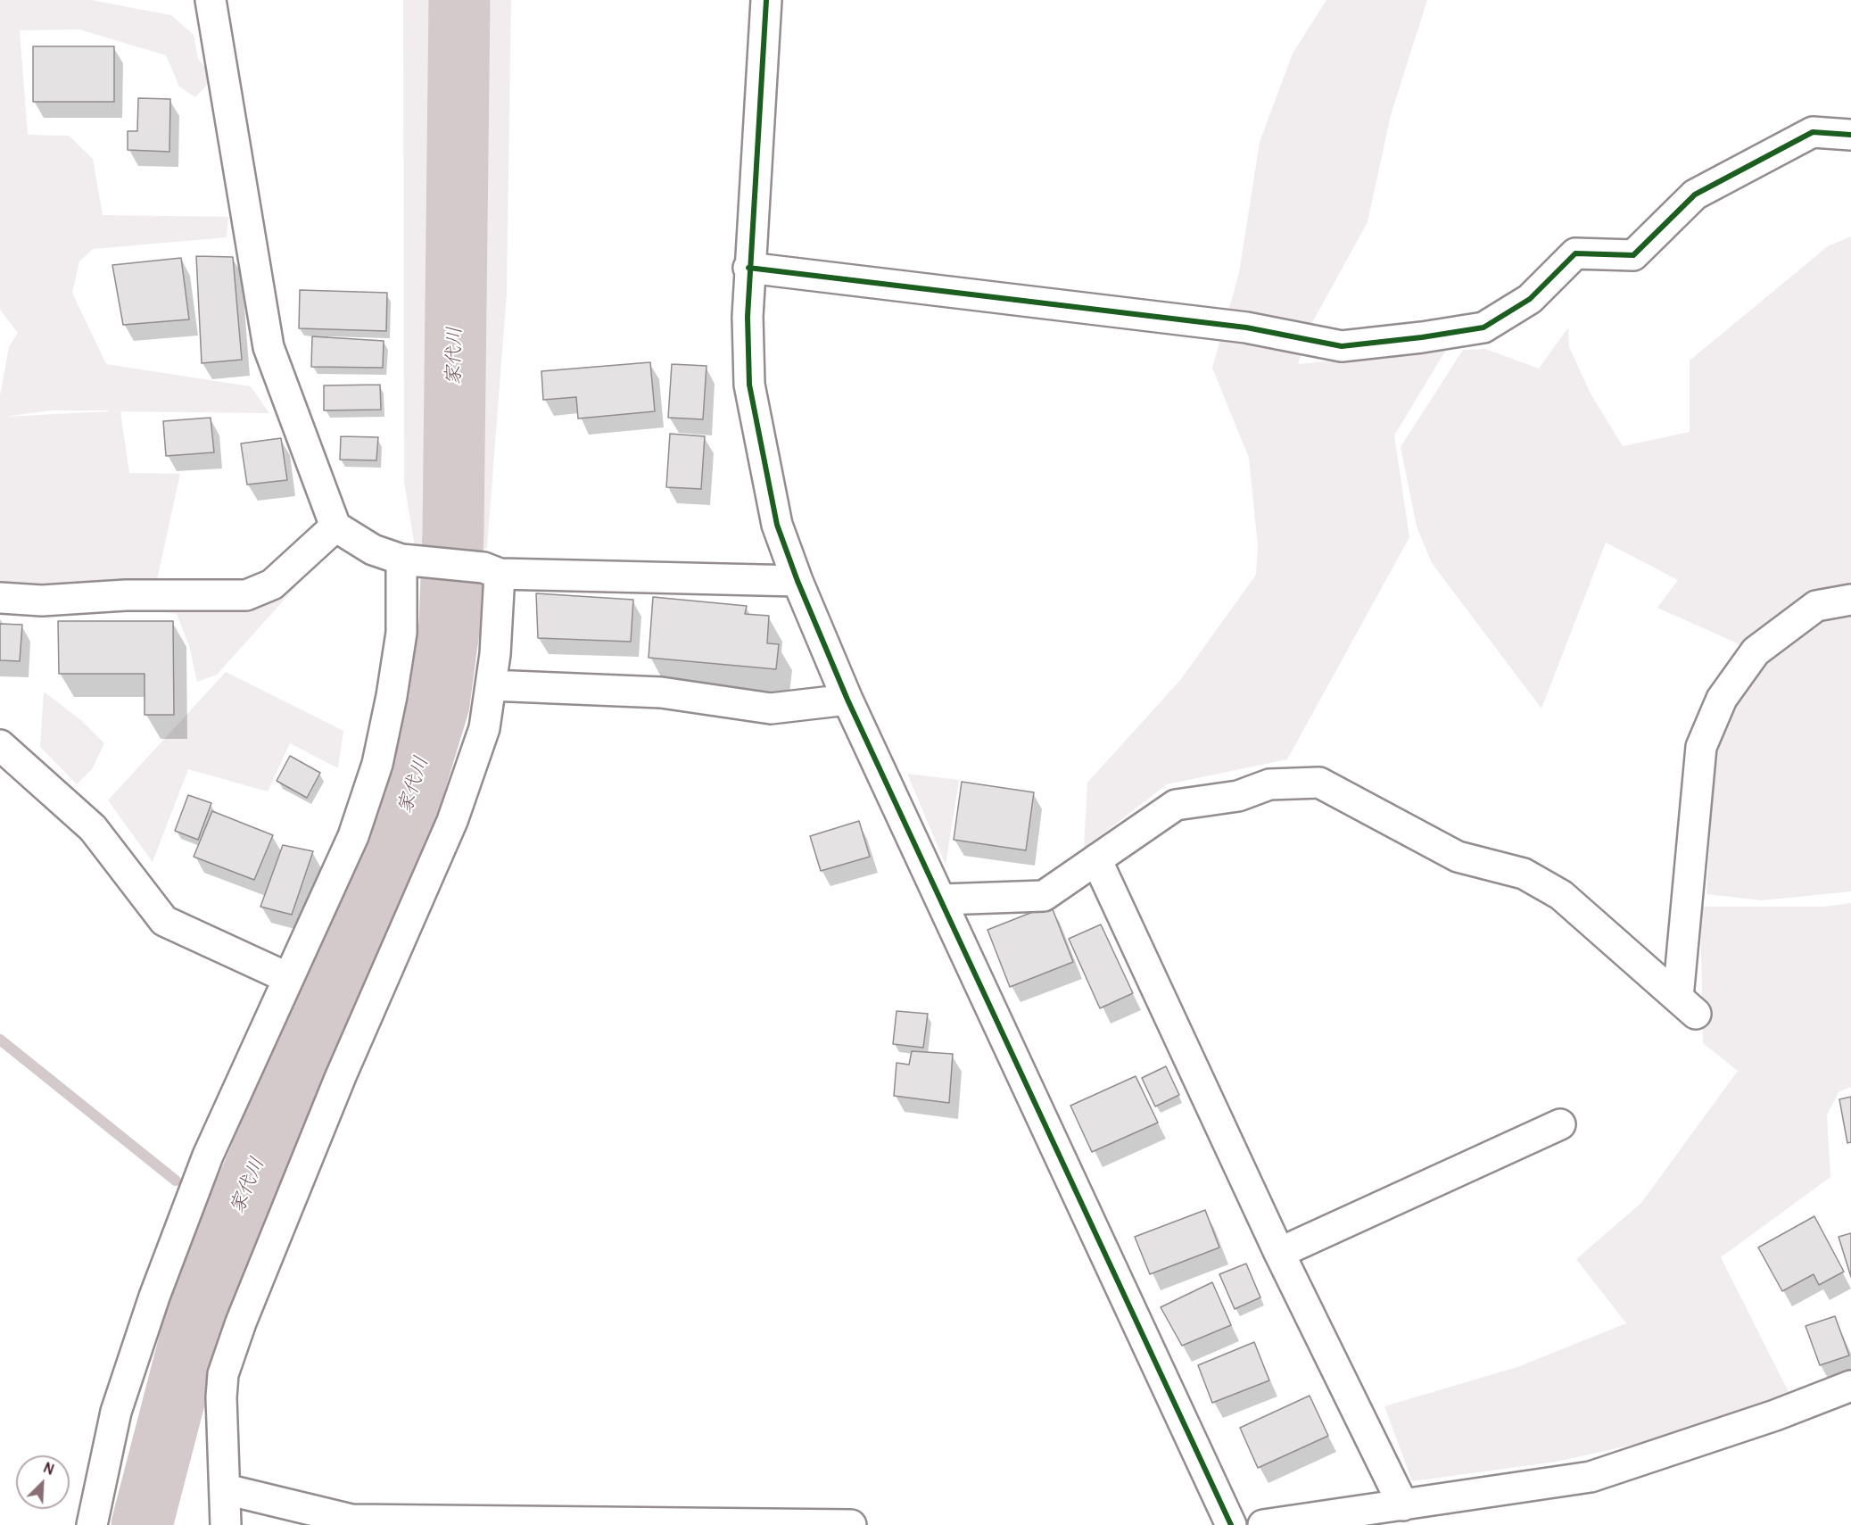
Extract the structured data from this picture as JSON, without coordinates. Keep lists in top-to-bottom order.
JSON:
{
  "water": ["家代川"],
  "north": "top right"
}
